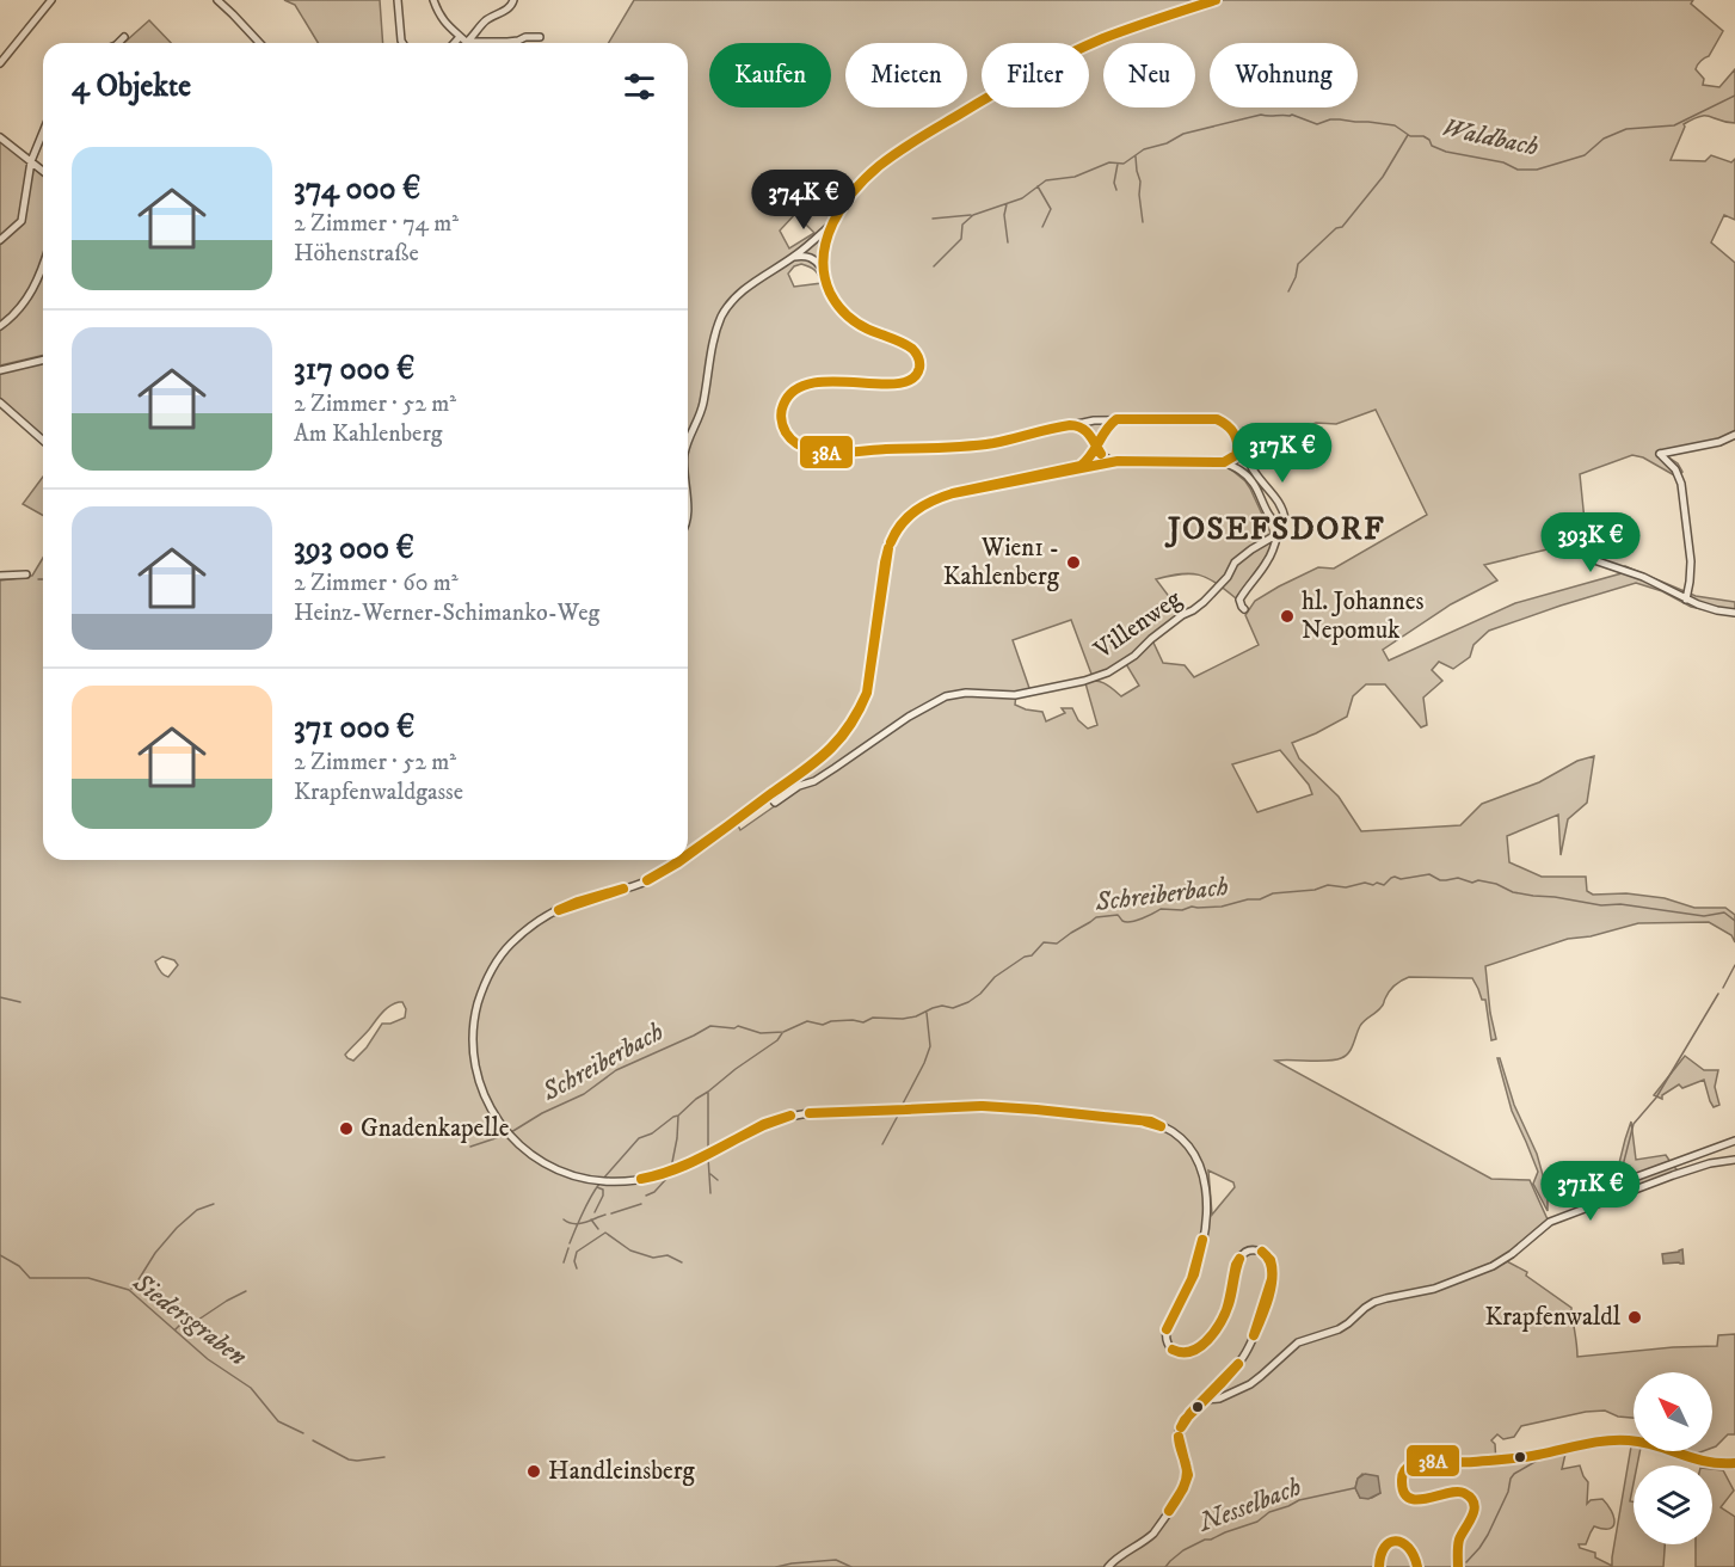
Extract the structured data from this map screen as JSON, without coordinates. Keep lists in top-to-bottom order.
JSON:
{
  "streets": {
    "street": ["Villenweg"]
  },
  "districts": ["JOSEFSDORF"],
  "water": [
    "Waldbach",
    "Schreiberbach",
    "Siedersgraben",
    "Nesselbach"
  ],
  "places": [
    "Wien1 - Kahlenberg",
    "hl. Johannes Nepomuk",
    "Gnadenkapelle",
    "Krapfenwaldl",
    "Handleinsberg"
  ],
  "lines": ["transit line 38A"],
  "north": "top left",
  "page": {
    "chip": [
      "Kaufen",
      "Mieten",
      "Filter",
      "Neu",
      "Wohnung"
    ],
    "heading": "4 Objekte",
    "list": [
      {
        "name": "374 000 €",
        "note": "2 Zimmer · 74 m² · Höhenstraße"
      },
      {
        "name": "317 000 €",
        "note": "2 Zimmer · 52 m² · Am Kahlenberg"
      },
      {
        "name": "393 000 €",
        "note": "2 Zimmer · 60 m² · Heinz-Werner-Schimanko-Weg"
      },
      {
        "name": "371 000 €",
        "note": "2 Zimmer · 52 m² · Krapfenwaldgasse"
      }
    ],
    "price": [
      "374K €",
      "317K €",
      "393K €",
      "371K €"
    ]
  }
}
